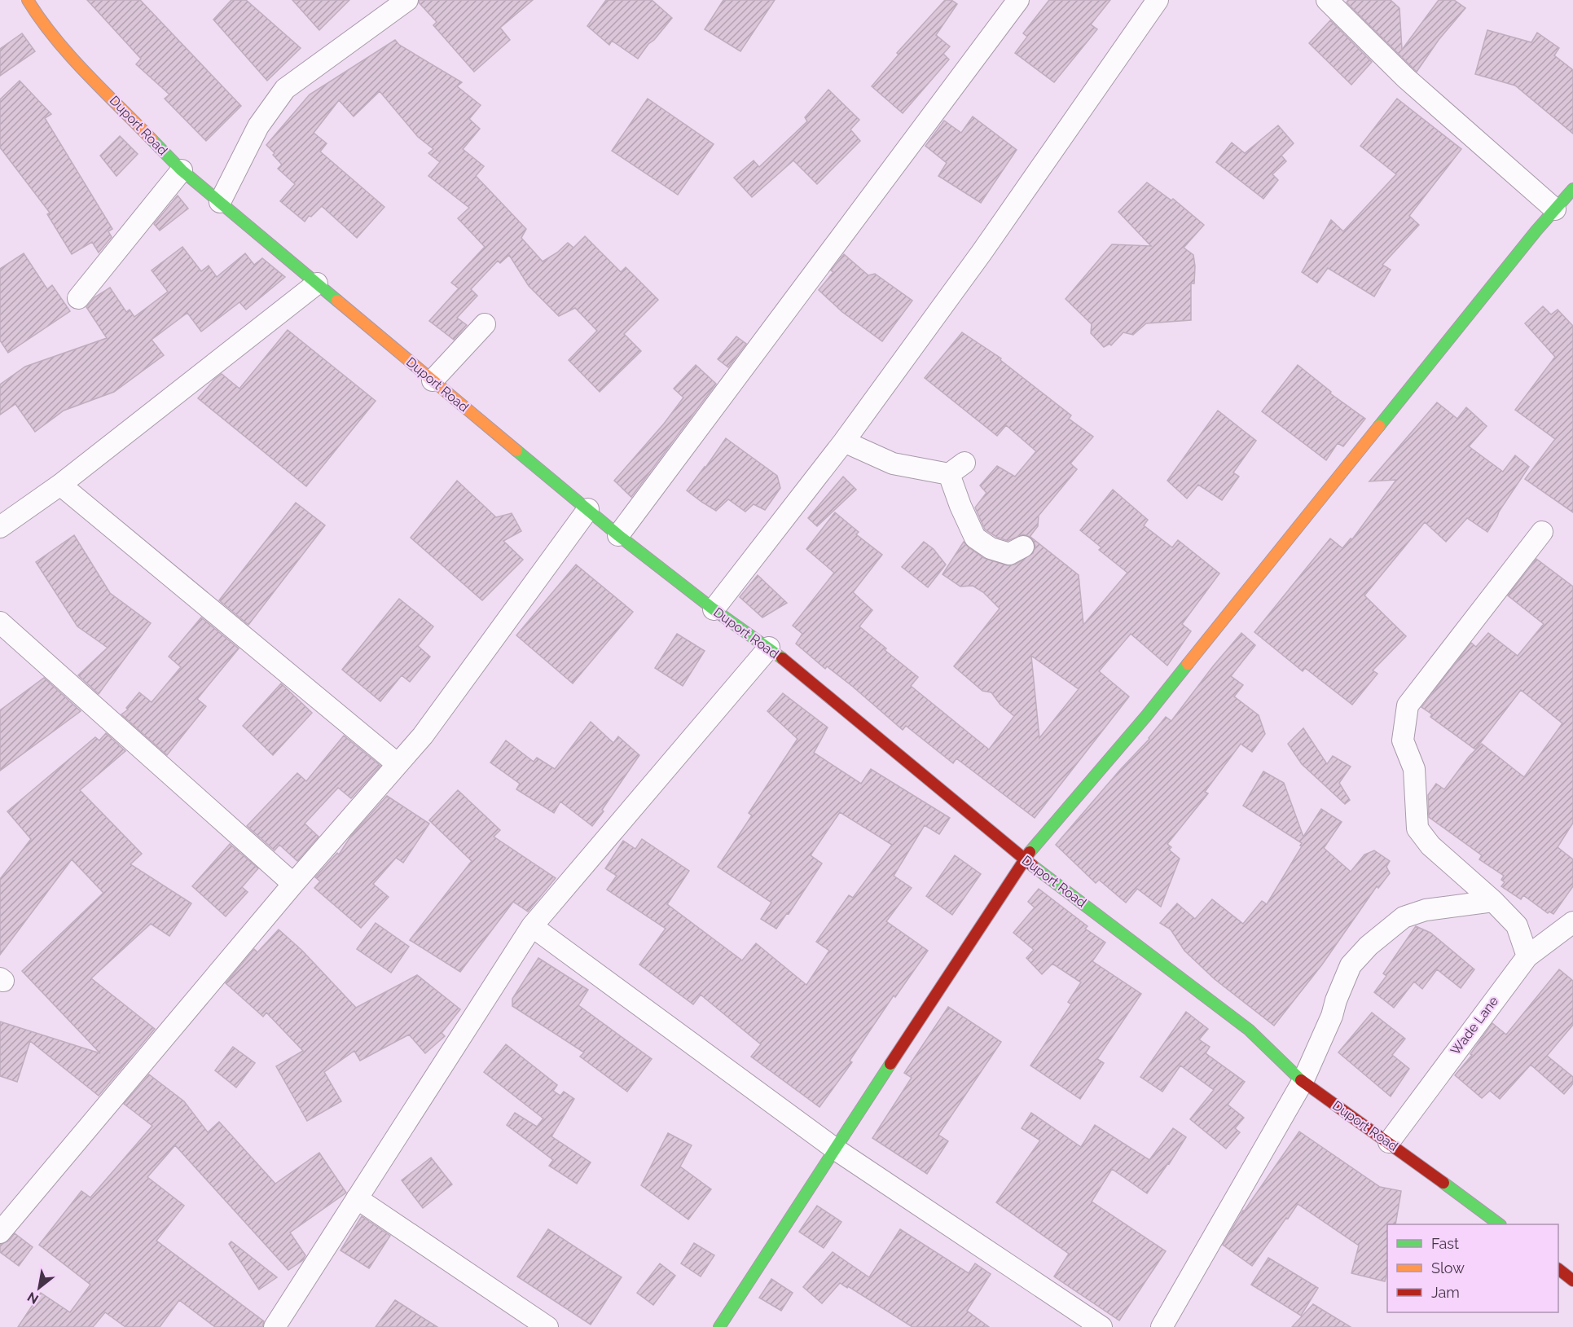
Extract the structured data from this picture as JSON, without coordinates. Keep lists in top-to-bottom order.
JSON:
{
  "streets": {
    "street": ["Duport Road", "Wade Lane"]
  },
  "crossings": [
    ["Duport Road", "Wade Lane"]
  ],
  "legend": ["Fast", "Slow", "Jam"],
  "north": "bottom left"
}
